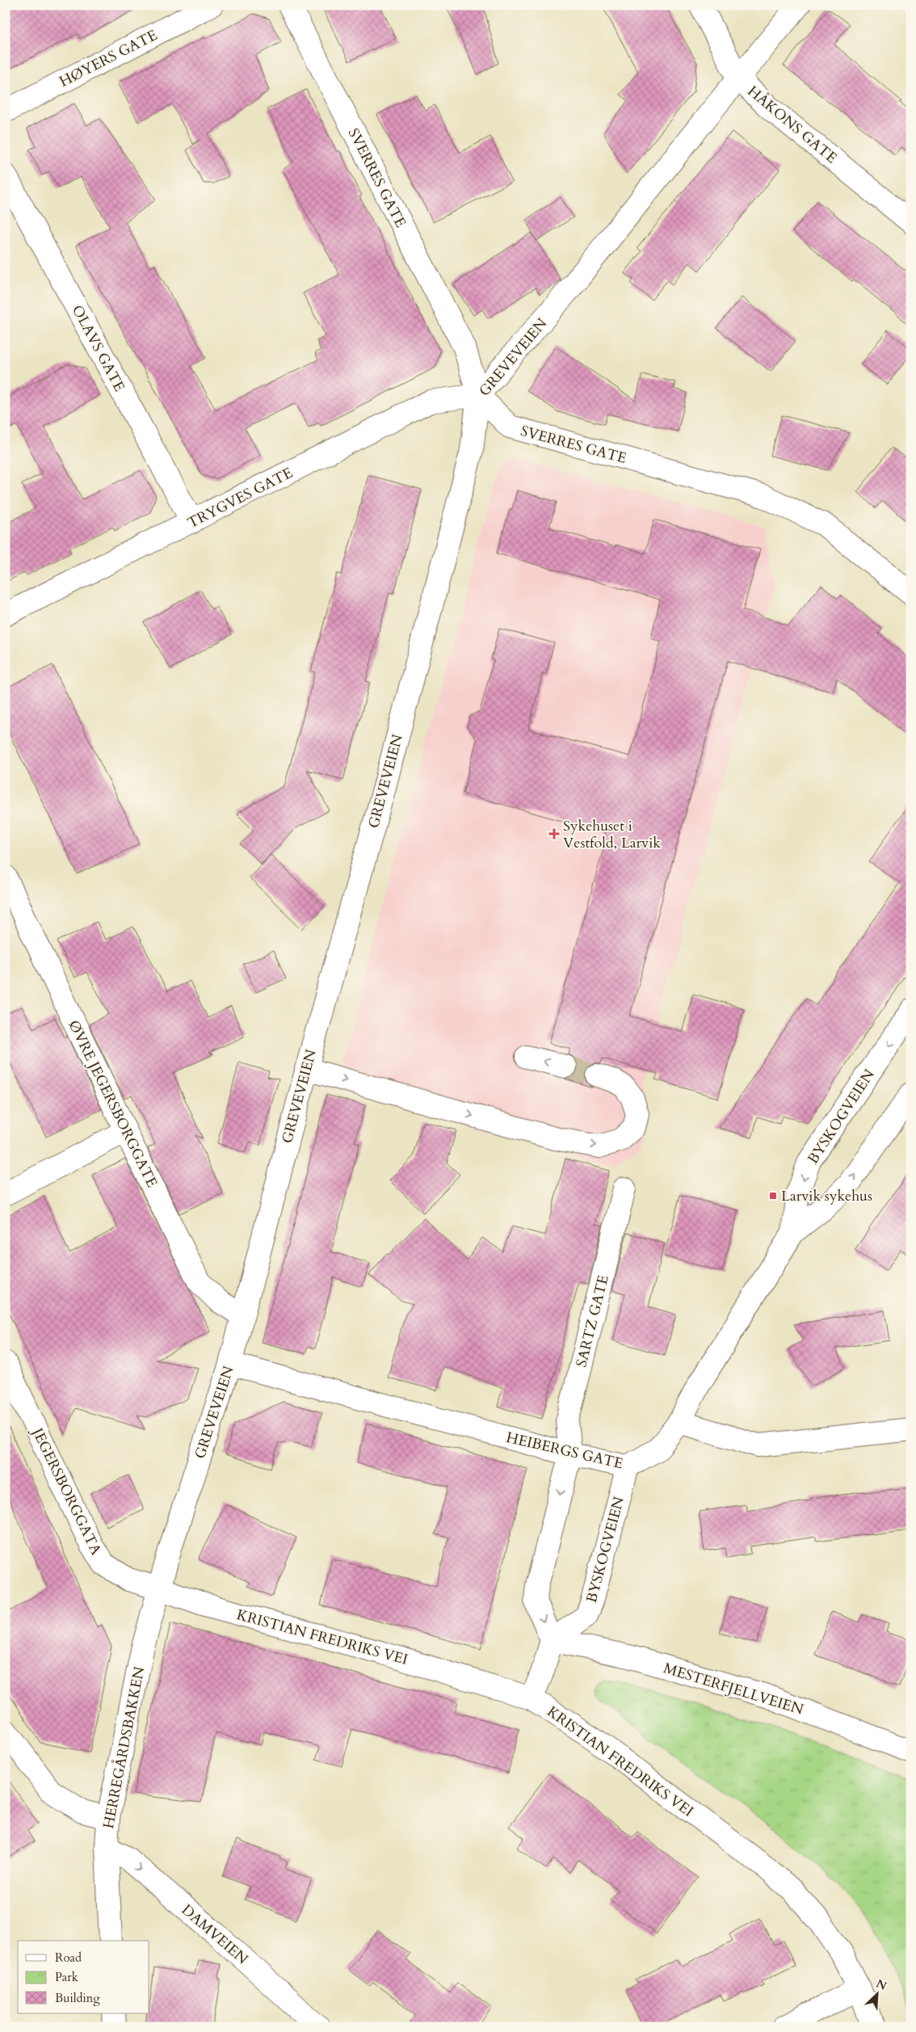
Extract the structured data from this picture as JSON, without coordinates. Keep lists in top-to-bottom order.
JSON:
{
  "streets": {
    "street": [
      "HØYERS GATE",
      "HÅKONS GATE",
      "SVERRES GATE",
      "OLAVS GATE",
      "GREVEVEIEN",
      "TRYGVES GATE",
      "ØVRE JEGERSBORGGATE",
      "BYSKOGVEIEN",
      "SARTZ GATE",
      "HEIBERGS GATE",
      "JEGERSBORGGATA",
      "KRISTIAN FREDRIKS VEI",
      "MESTERFJELLVEIEN",
      "HERREGÅRDSBAKKEN",
      "DAMVEIEN"
    ]
  },
  "crossings": [
    ["HÅKONS GATE", "GREVEVEIEN"],
    ["SVERRES GATE", "GREVEVEIEN"],
    ["SVERRES GATE", "TRYGVES GATE"],
    ["OLAVS GATE", "TRYGVES GATE"],
    ["GREVEVEIEN", "TRYGVES GATE"],
    ["GREVEVEIEN", "ØVRE JEGERSBORGGATE"],
    ["GREVEVEIEN", "HEIBERGS GATE"],
    ["GREVEVEIEN", "JEGERSBORGGATA"],
    ["GREVEVEIEN", "KRISTIAN FREDRIKS VEI"],
    ["GREVEVEIEN", "HERREGÅRDSBAKKEN"],
    ["BYSKOGVEIEN", "HEIBERGS GATE"],
    ["BYSKOGVEIEN", "MESTERFJELLVEIEN"],
    ["SARTZ GATE", "HEIBERGS GATE"],
    ["JEGERSBORGGATA", "KRISTIAN FREDRIKS VEI"],
    ["HERREGÅRDSBAKKEN", "DAMVEIEN"]
  ],
  "one_way": ["DAMVEIEN"],
  "places": {
    "health": ["Sykehuset i Vestfold, Larvik"],
    "transit": ["Larvik sykehus"]
  },
  "legend": ["Road", "Park", "Building"],
  "north": "top right"
}
